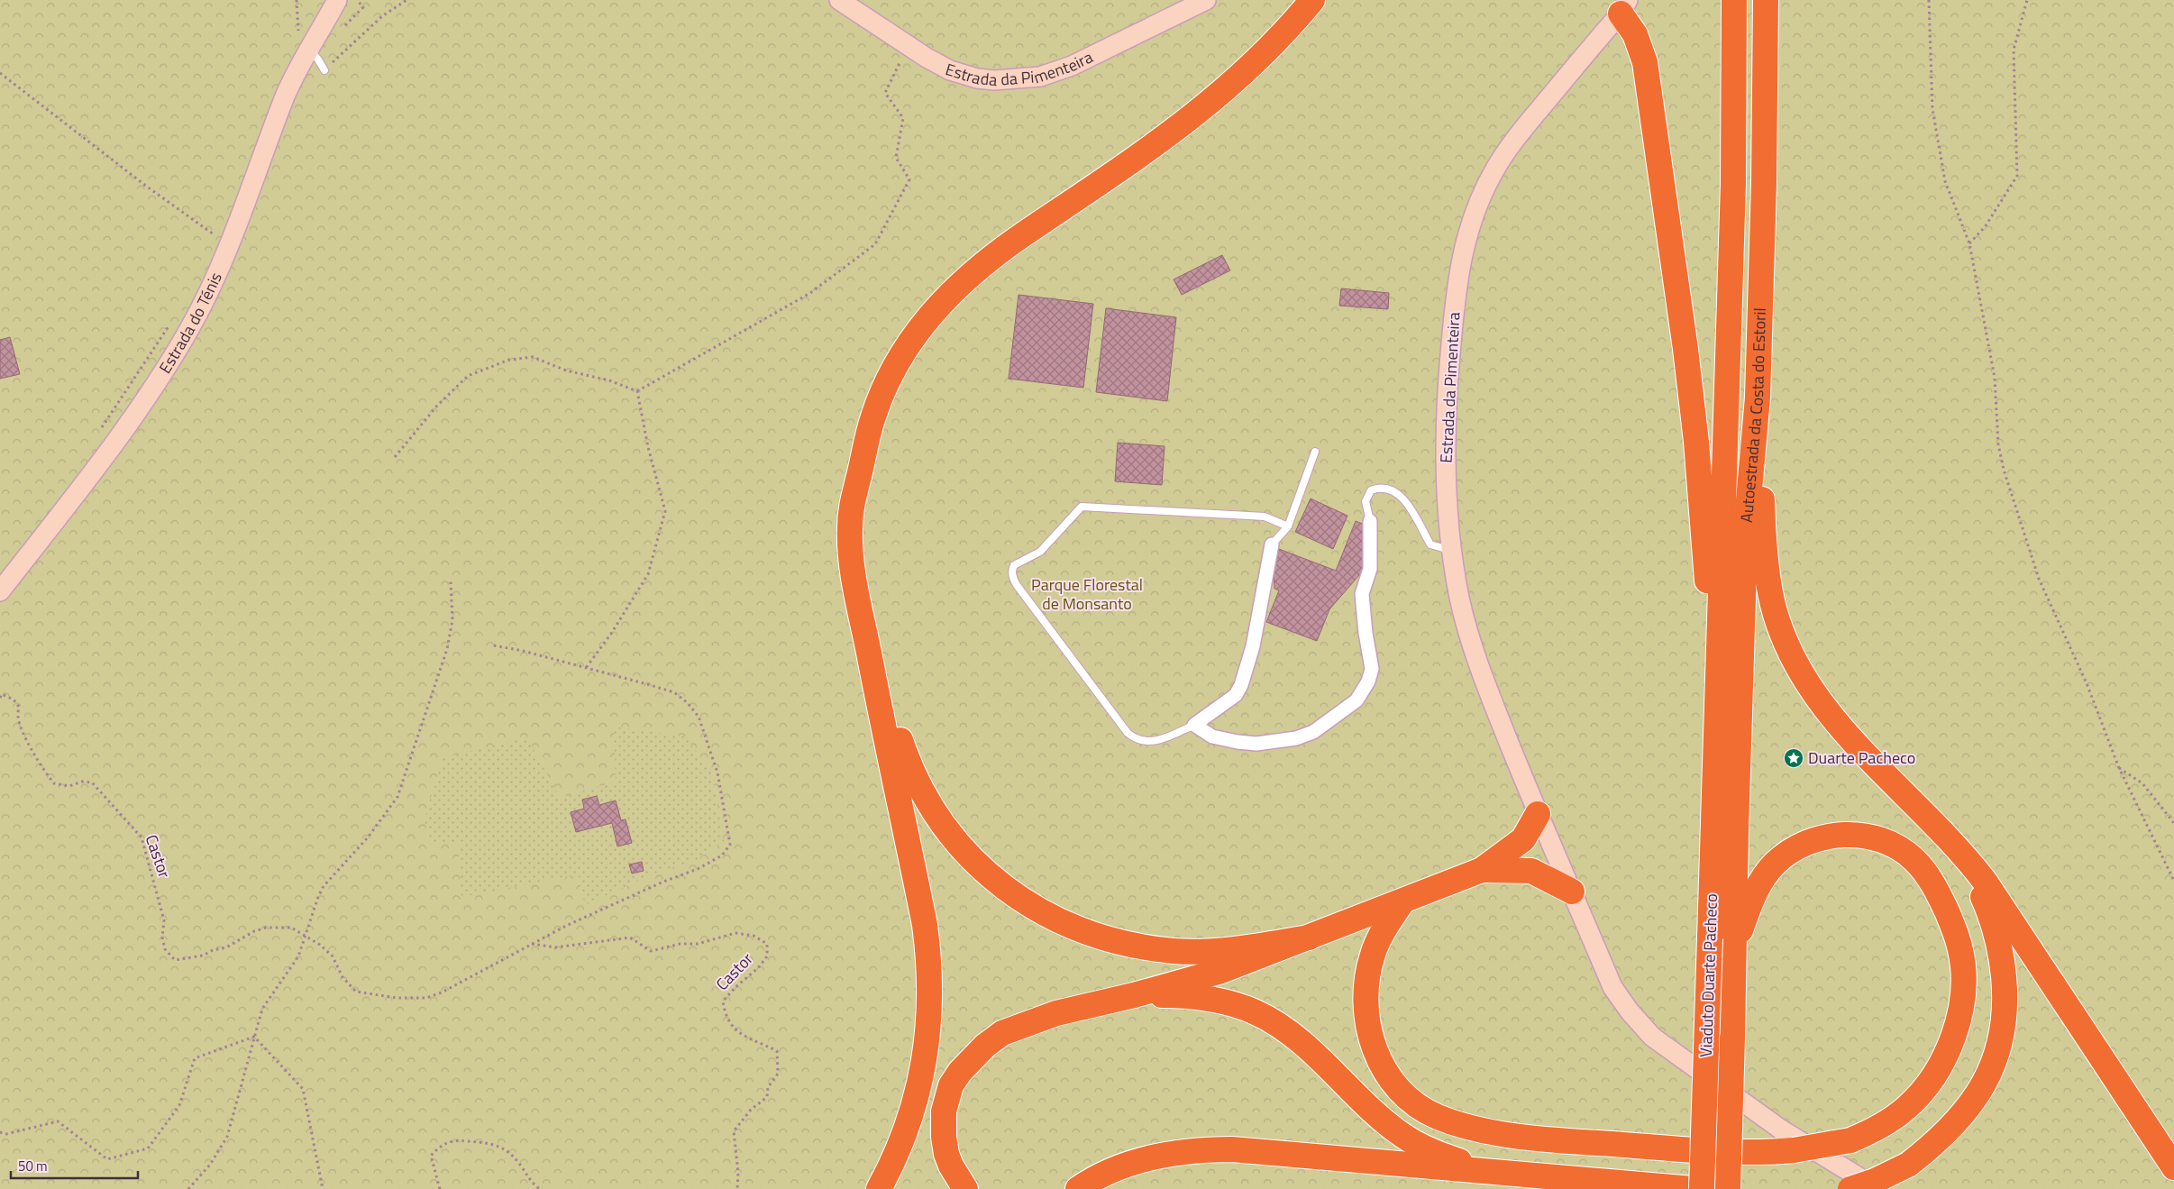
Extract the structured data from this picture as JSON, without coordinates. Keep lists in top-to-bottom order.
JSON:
{
  "streets": {
    "highway": ["Autoestrada da Costa do Estoril", "Viaduto Duarte Pacheco"],
    "main road": ["Estrada da Pimenteira", "Estrada do Ténis"],
    "path": ["Castor"]
  },
  "crossings": [
    ["Autoestrada da Costa do Estoril", "Viaduto Duarte Pacheco"]
  ],
  "parks": ["Parque Florestal de Monsanto"],
  "places": {
    "place": ["Duarte Pacheco"]
  },
  "scale_bar": "50 m"
}
